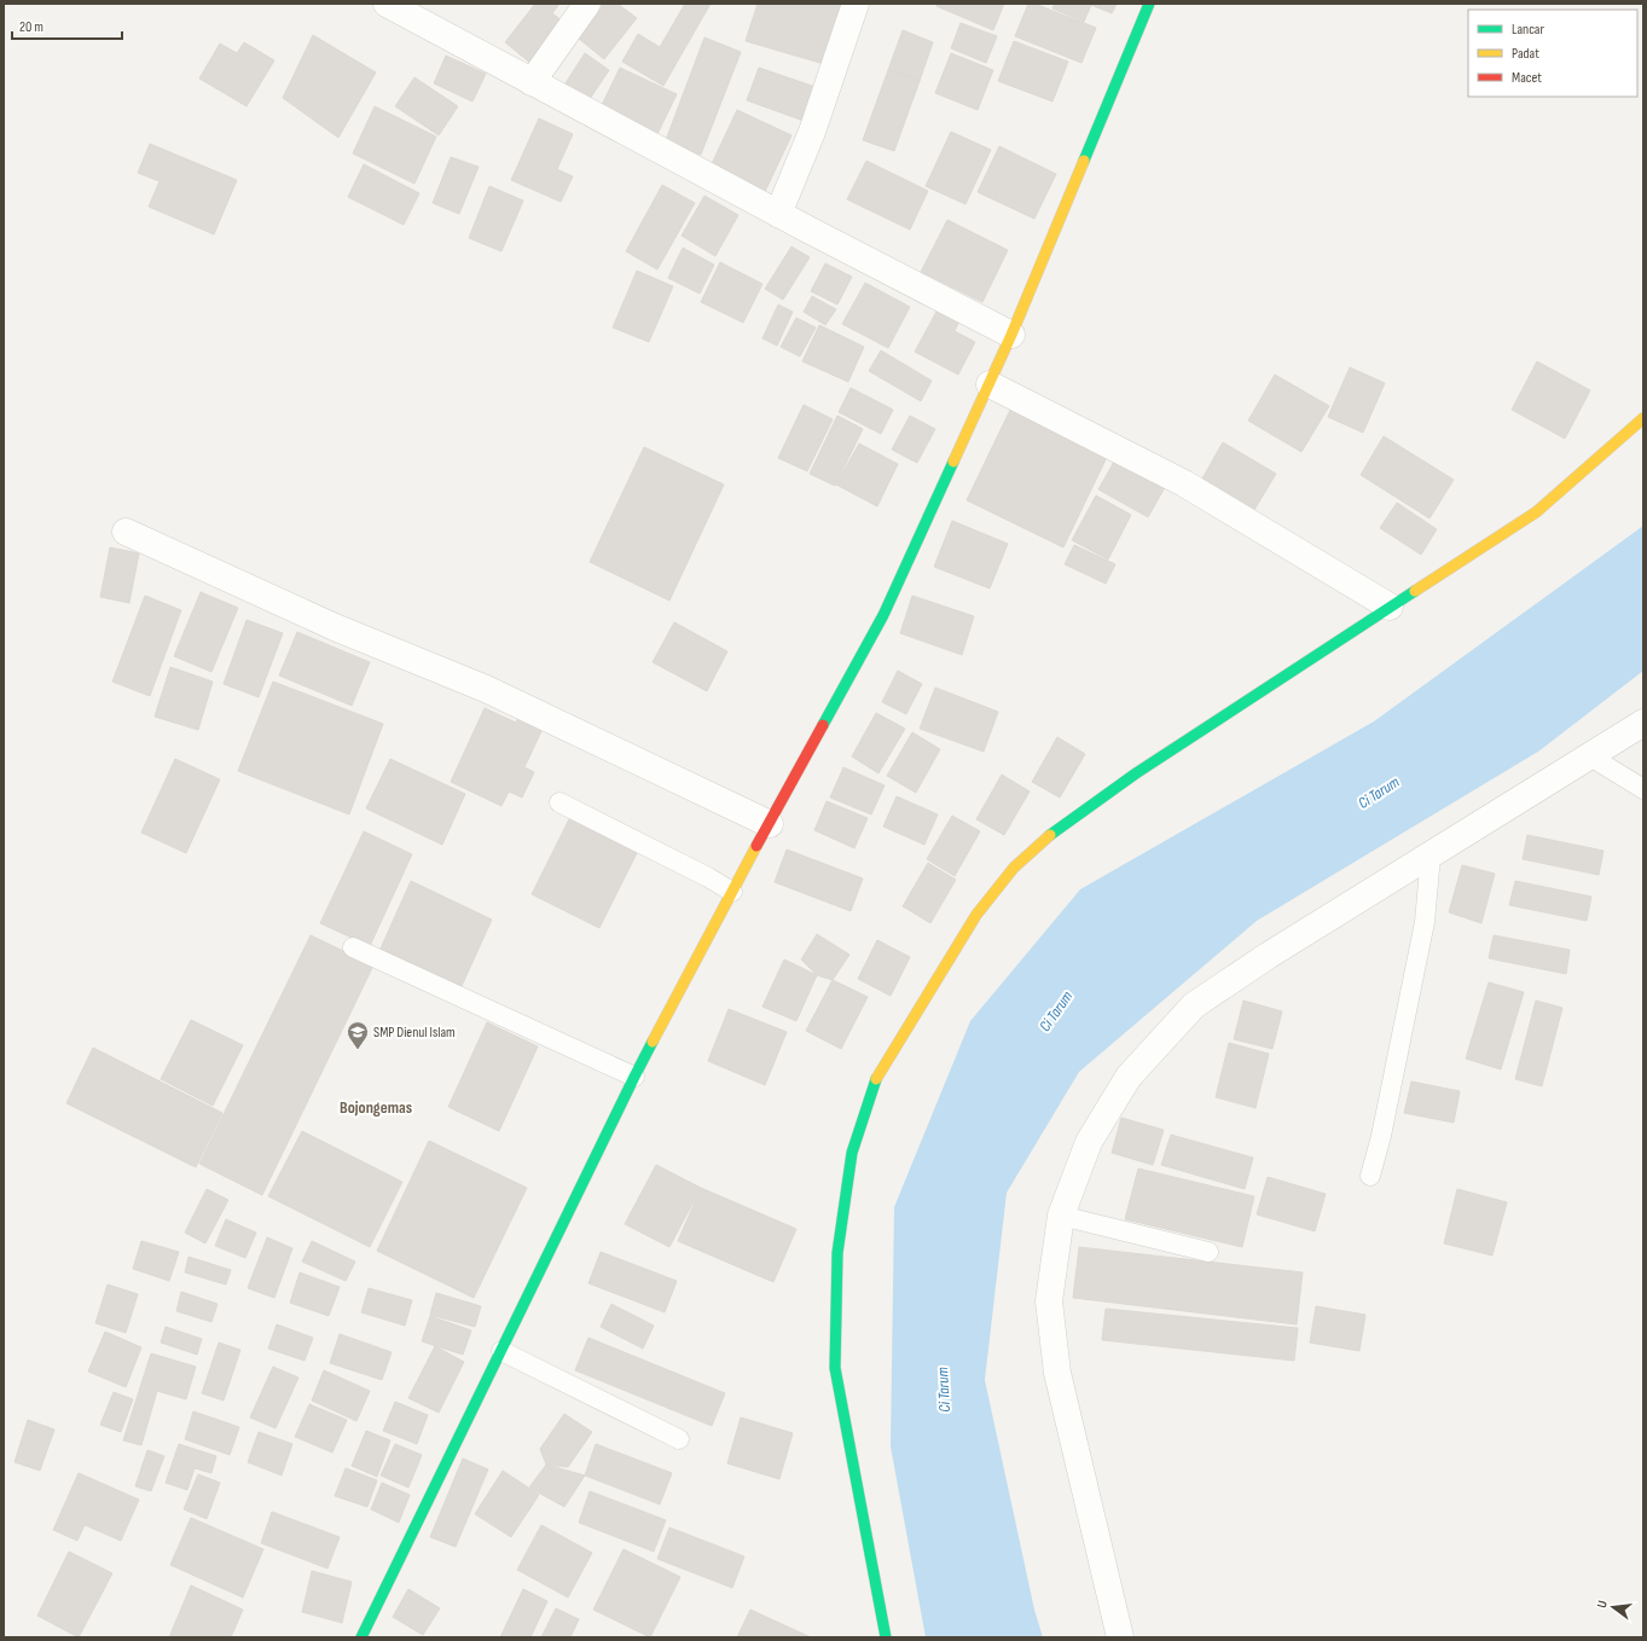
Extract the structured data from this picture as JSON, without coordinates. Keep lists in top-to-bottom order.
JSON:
{
  "districts": ["Bojongemas"],
  "water": ["Ci Tarum"],
  "places": {
    "school or university": ["SMP Dienul Islam"]
  },
  "legend": ["Lancar", "Padat", "Macet"],
  "scale_bar": "20 m",
  "north": "left"
}
